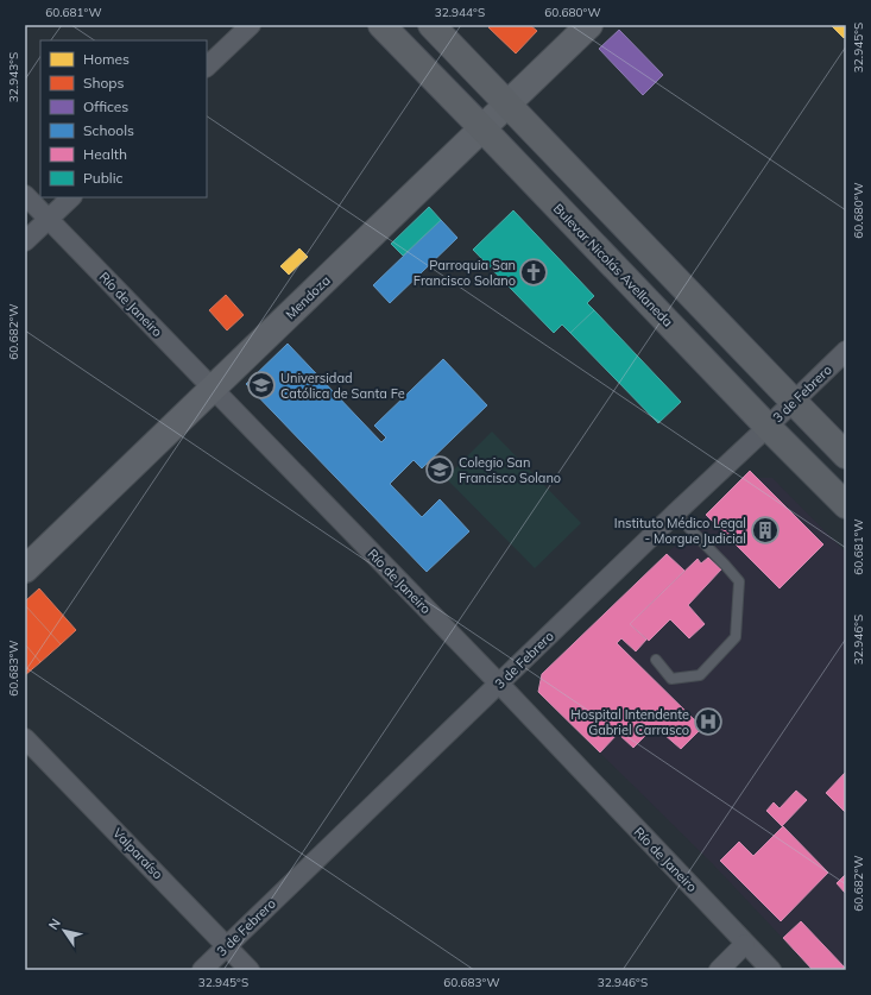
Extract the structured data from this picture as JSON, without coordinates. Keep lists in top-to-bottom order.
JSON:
{
  "streets": {
    "main road": ["Bulevar Nicolás Avellaneda", "Mendoza"],
    "street": ["Río de Janeiro", "3 de Febrero", "Valparaíso"]
  },
  "crossings": [
    ["Bulevar Nicolás Avellaneda", "Mendoza"],
    ["Bulevar Nicolás Avellaneda", "3 de Febrero"],
    ["Mendoza", "Río de Janeiro"],
    ["Río de Janeiro", "3 de Febrero"],
    ["3 de Febrero", "Valparaíso"]
  ],
  "places": {
    "church": ["Parroquia San Francisco Solano"],
    "school or university": ["Universidad Católica de Santa Fe", "Colegio San Francisco Solano"],
    "building": ["Instituto Médico Legal - Morgue Judicial"],
    "hospital": ["Hospital Intendente Gabriel Carrasco"]
  },
  "legend": [
    "Homes",
    "Shops",
    "Offices",
    "Schools",
    "Health",
    "Public"
  ],
  "north": "top left",
  "coordinates": [
    "60.681°W",
    "32.944°S",
    "60.680°W",
    "32.945°S",
    "32.943°S",
    "60.682°W",
    "32.946°S",
    "60.683°W"
  ]
}
